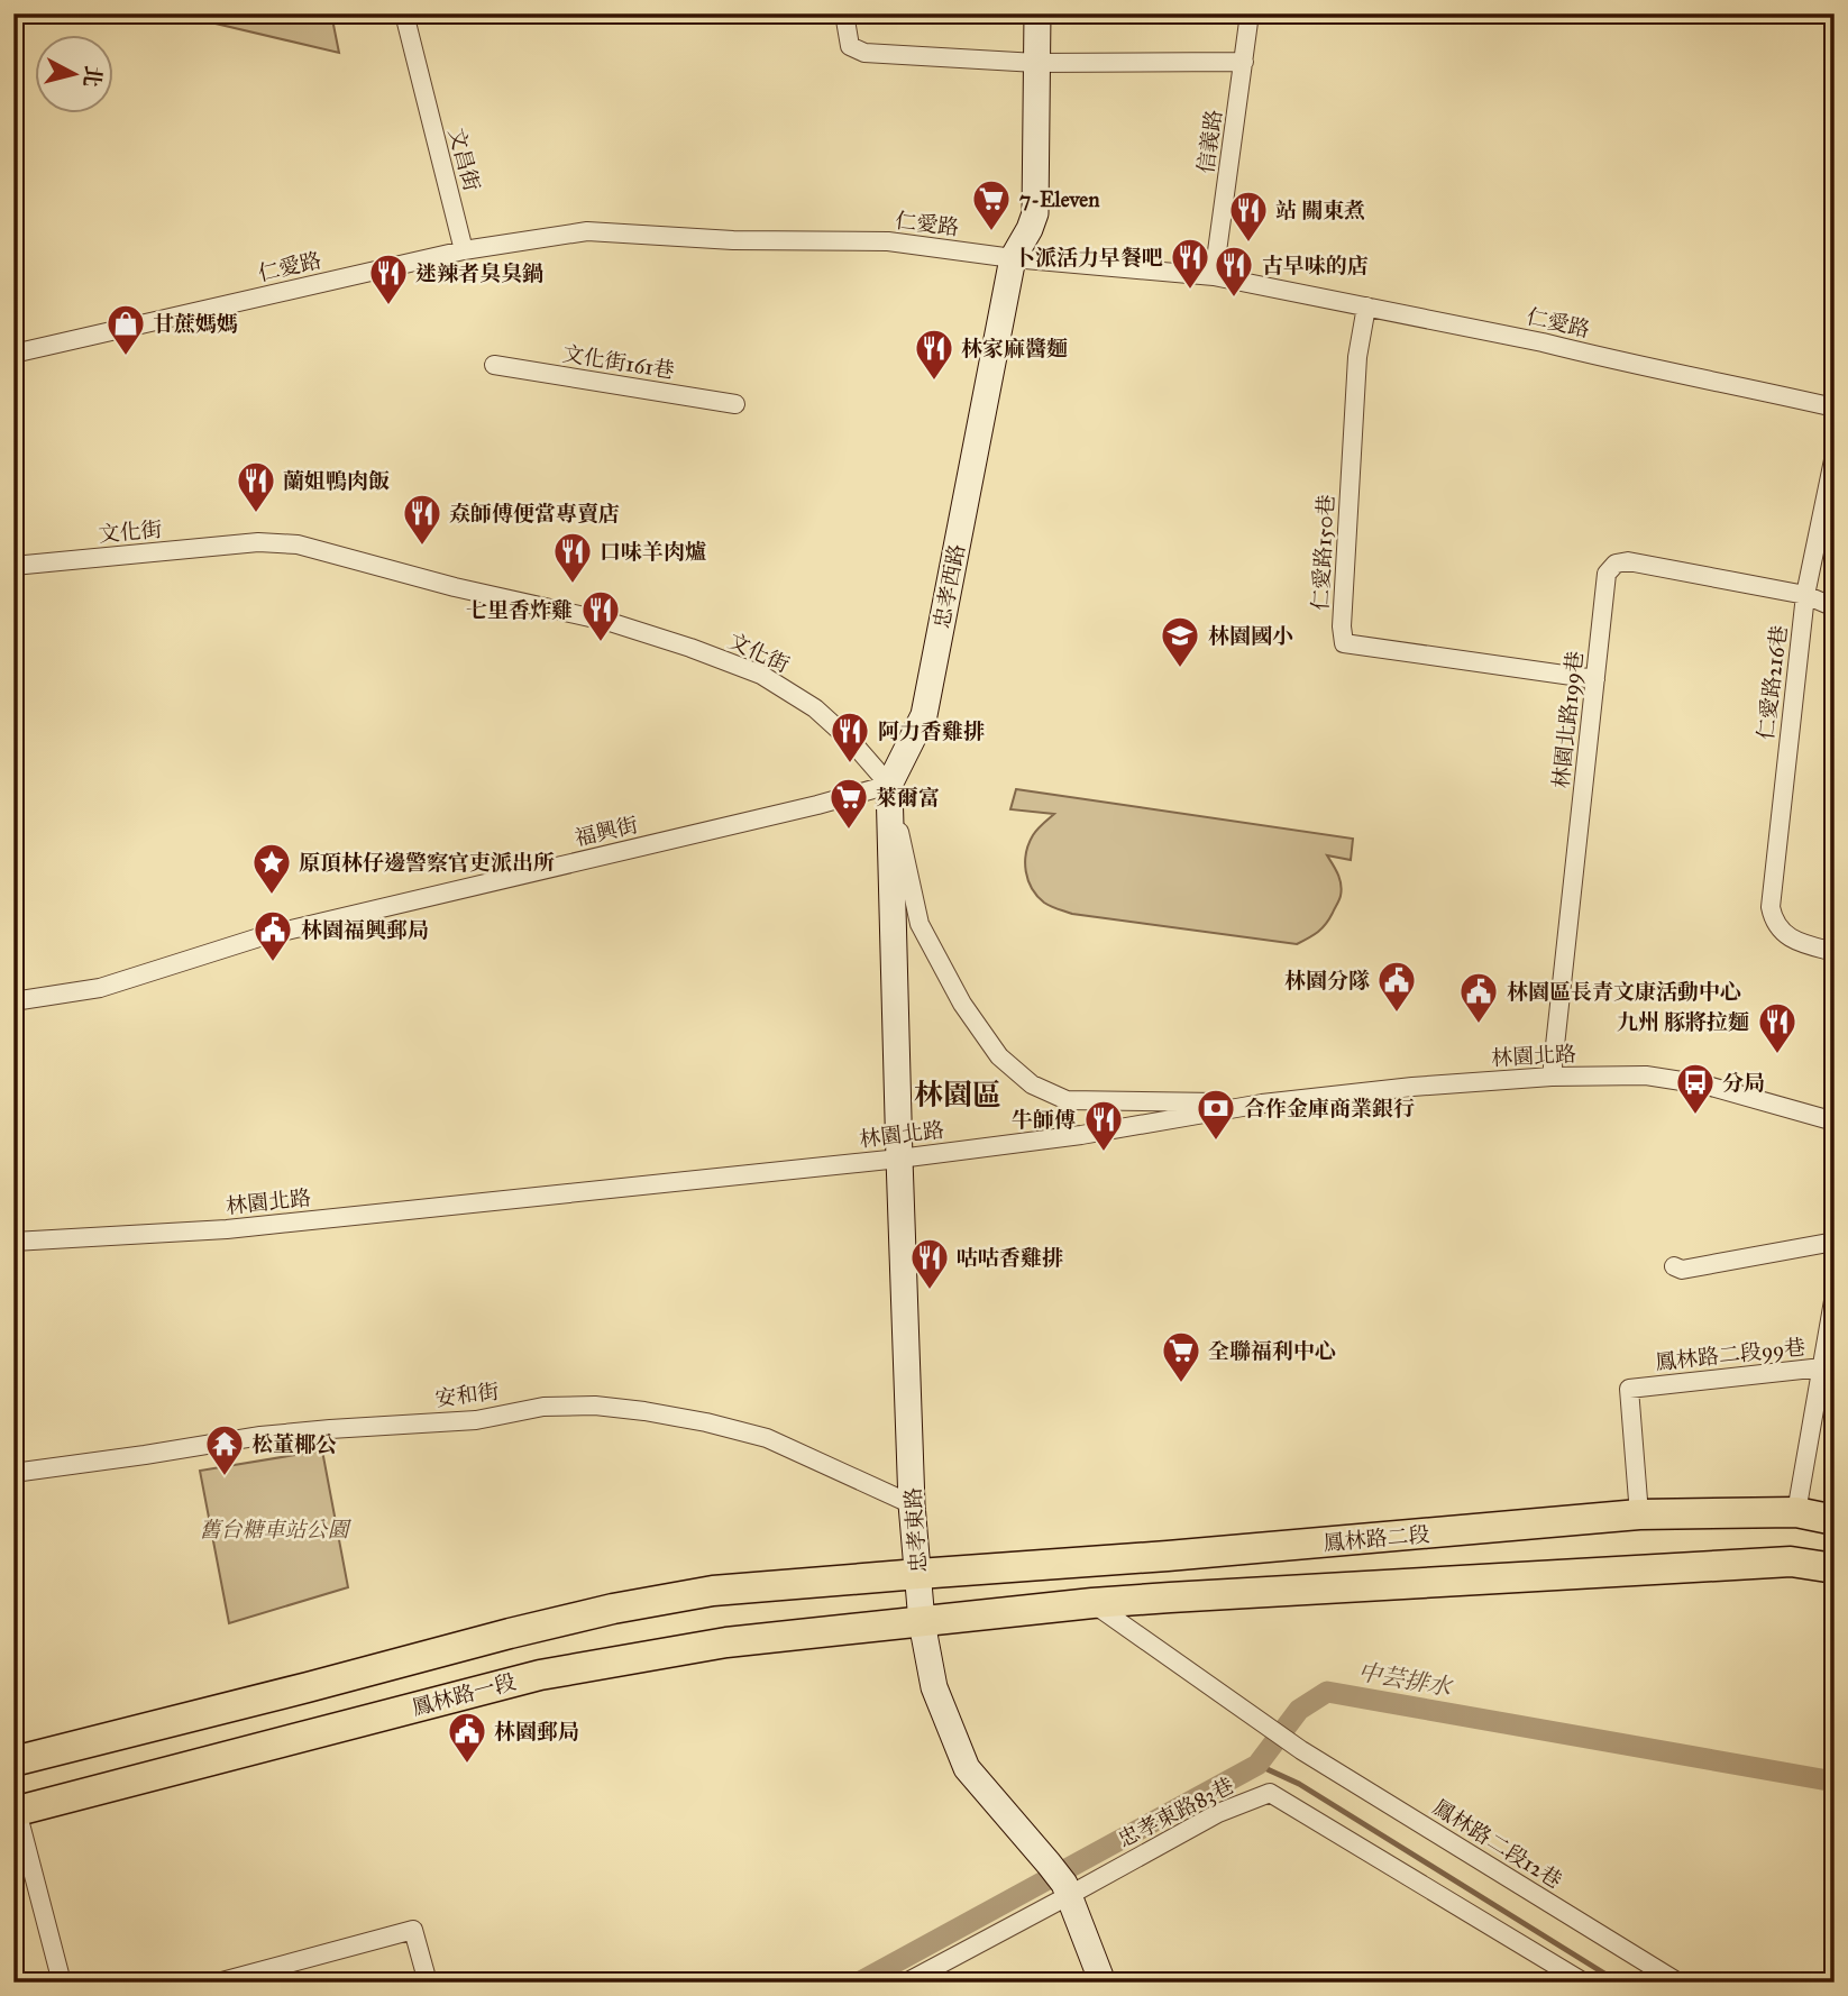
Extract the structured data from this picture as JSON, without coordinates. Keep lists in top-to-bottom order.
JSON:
{
  "streets": {
    "main road": ["鳳林路二段", "鳳林路一段"],
    "street": [
      "信義路",
      "文昌街",
      "仁愛路",
      "文化街161巷",
      "文化街",
      "仁愛路150巷",
      "忠孝西路",
      "仁愛路216巷",
      "林園北路199巷",
      "福興街",
      "林園北路",
      "鳳林路二段99巷",
      "安和街",
      "忠孝東路",
      "忠孝東路83巷",
      "鳳林路二段12巷"
    ]
  },
  "crossings": [
    ["信義路", "仁愛路"],
    ["文昌街", "仁愛路"],
    ["仁愛路", "仁愛路150巷"],
    ["仁愛路", "忠孝西路"],
    ["文化街", "忠孝西路"],
    ["文化街", "福興街"],
    ["文化街", "林園北路"],
    ["仁愛路150巷", "林園北路199巷"],
    ["忠孝西路", "福興街"],
    ["忠孝西路", "林園北路"],
    ["忠孝西路", "忠孝東路"],
    ["仁愛路216巷", "林園北路199巷"],
    ["林園北路199巷", "林園北路"],
    ["林園北路", "忠孝東路"],
    ["鳳林路二段99巷", "鳳林路二段"],
    ["安和街", "忠孝東路"],
    ["忠孝東路", "鳳林路二段"],
    ["忠孝東路", "鳳林路一段"],
    ["忠孝東路", "忠孝東路83巷"]
  ],
  "districts": ["林園區"],
  "water": ["中芸排水"],
  "parks": ["舊台糖車站公園"],
  "places": {
    "supermarket": ["7-Eleven", "萊爾富", "全聯福利中心"],
    "restaurant": [
      "站 關東煮",
      "卜派活力早餐吧",
      "古早味的店",
      "迷辣者臭臭鍋",
      "林家麻醬麵",
      "蘭姐鴨肉飯",
      "𡘙師傅便當專賣店",
      "口味羊肉爐",
      "七里香炸雞",
      "阿力香雞排",
      "九州 豚將拉麵",
      "牛師傅",
      "咕咕香雞排"
    ],
    "shop": ["甘蔗媽媽"],
    "school or university": ["林園國小"],
    "place": ["原頂林仔邊警察官吏派出所"],
    "public building": [
      "林園福興郵局",
      "林園分隊",
      "林園區長青文康活動中心",
      "林園郵局"
    ],
    "bus stop": ["分局"],
    "bank": ["合作金庫商業銀行"],
    "temple": ["松董椰公"]
  },
  "north": "right"
}
